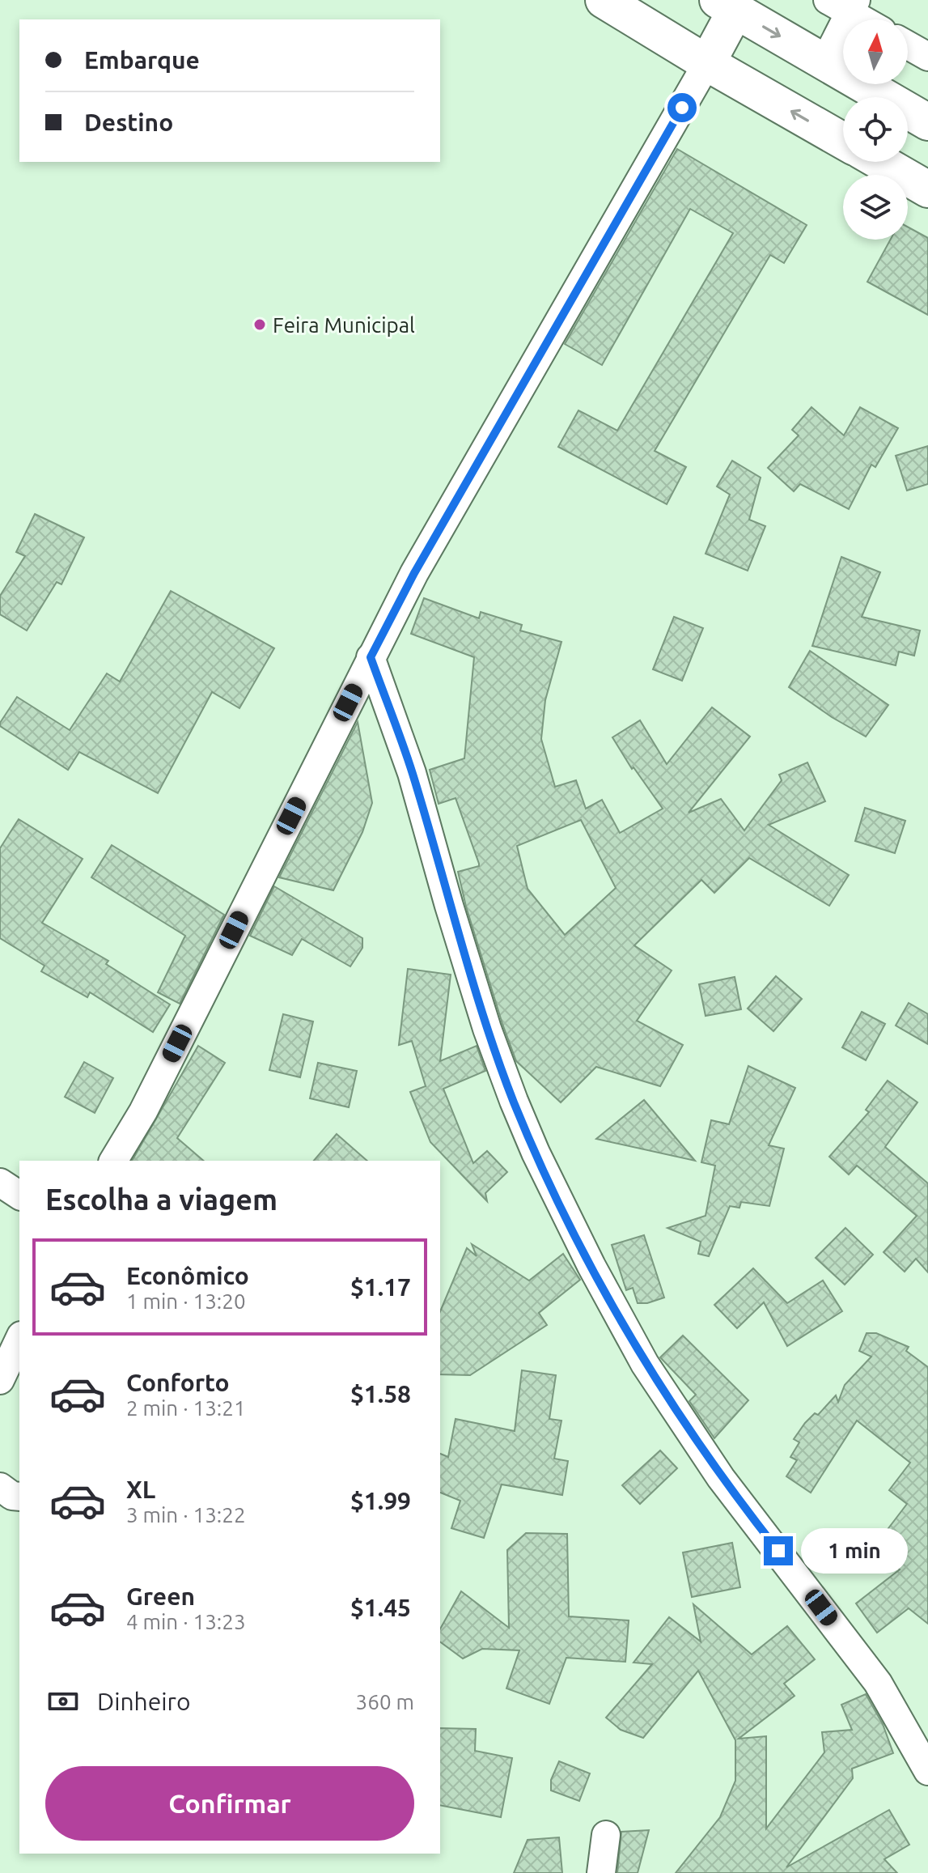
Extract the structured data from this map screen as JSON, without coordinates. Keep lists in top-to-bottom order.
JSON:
{
  "places": ["Feira Municipal"],
  "north": "top",
  "page": {
    "banner": ["Embarque", "Destino"],
    "heading": "Escolha a viagem",
    "list": [
      {
        "name": "Econômico",
        "note": "1 min · 13:20",
        "value": "$1.17"
      },
      {
        "name": "Conforto",
        "note": "2 min · 13:21",
        "value": "$1.58"
      },
      {
        "name": "XL",
        "note": "3 min · 13:22",
        "value": "$1.99"
      },
      {
        "name": "Green",
        "note": "4 min · 13:23",
        "value": "$1.45"
      }
    ],
    "bubble": "1 min",
    "pay": ["Dinheiro", "360 m"],
    "buttons": "Confirmar"
  }
}
